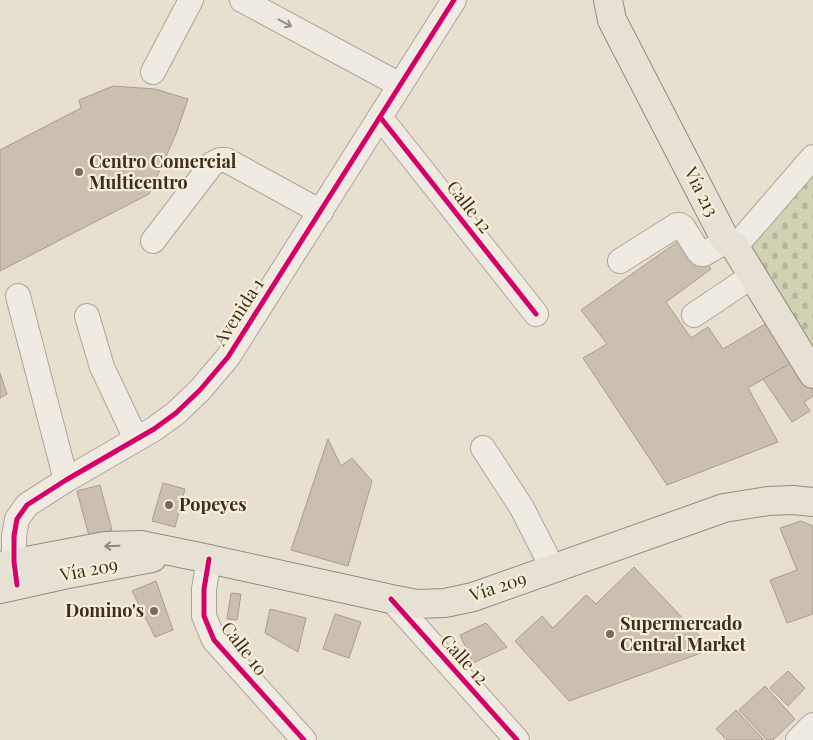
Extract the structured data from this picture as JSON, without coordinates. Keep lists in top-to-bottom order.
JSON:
{
  "streets": {
    "main road": ["Vía 213", "Vía 209"],
    "street": ["Calle 12", "Avenida 1", "Calle 10"]
  },
  "crossings": [
    ["Calle 12", "Avenida 1"],
    ["Calle 12", "Vía 209"],
    ["Avenida 1", "Vía 209"],
    ["Vía 209", "Calle 10"]
  ],
  "places": [
    "Centro Comercial Multicentro",
    "Popeyes",
    "Domino's",
    "Supermercado Central Market"
  ]
}
